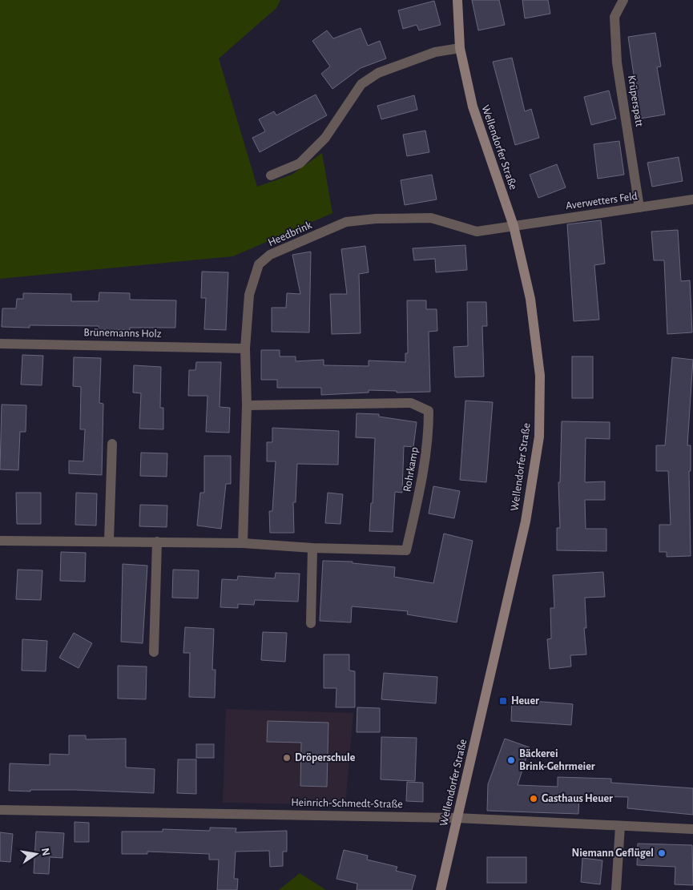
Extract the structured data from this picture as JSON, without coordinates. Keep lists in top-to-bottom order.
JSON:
{
  "streets": {
    "street": [
      "Krüperspatt",
      "Wellendorfer Straße",
      "Averwetters Feld",
      "Heedbrink",
      "Brünemanns Holz",
      "Rohrkamp",
      "Heinrich-Schmedt-Straße"
    ]
  },
  "crossings": [
    ["Krüperspatt", "Averwetters Feld"],
    ["Wellendorfer Straße", "Averwetters Feld"],
    ["Wellendorfer Straße", "Heedbrink"],
    ["Wellendorfer Straße", "Heinrich-Schmedt-Straße"],
    ["Averwetters Feld", "Heedbrink"],
    ["Heedbrink", "Brünemanns Holz"],
    ["Heedbrink", "Rohrkamp"]
  ],
  "places": {
    "transit": ["Heuer"],
    "other": [
      "Dröperschule",
      "Bäckerei Brink-Gehrmeier",
      "Gasthaus Heuer",
      "Niemann Geflügel"
    ]
  },
  "north": "right"
}
